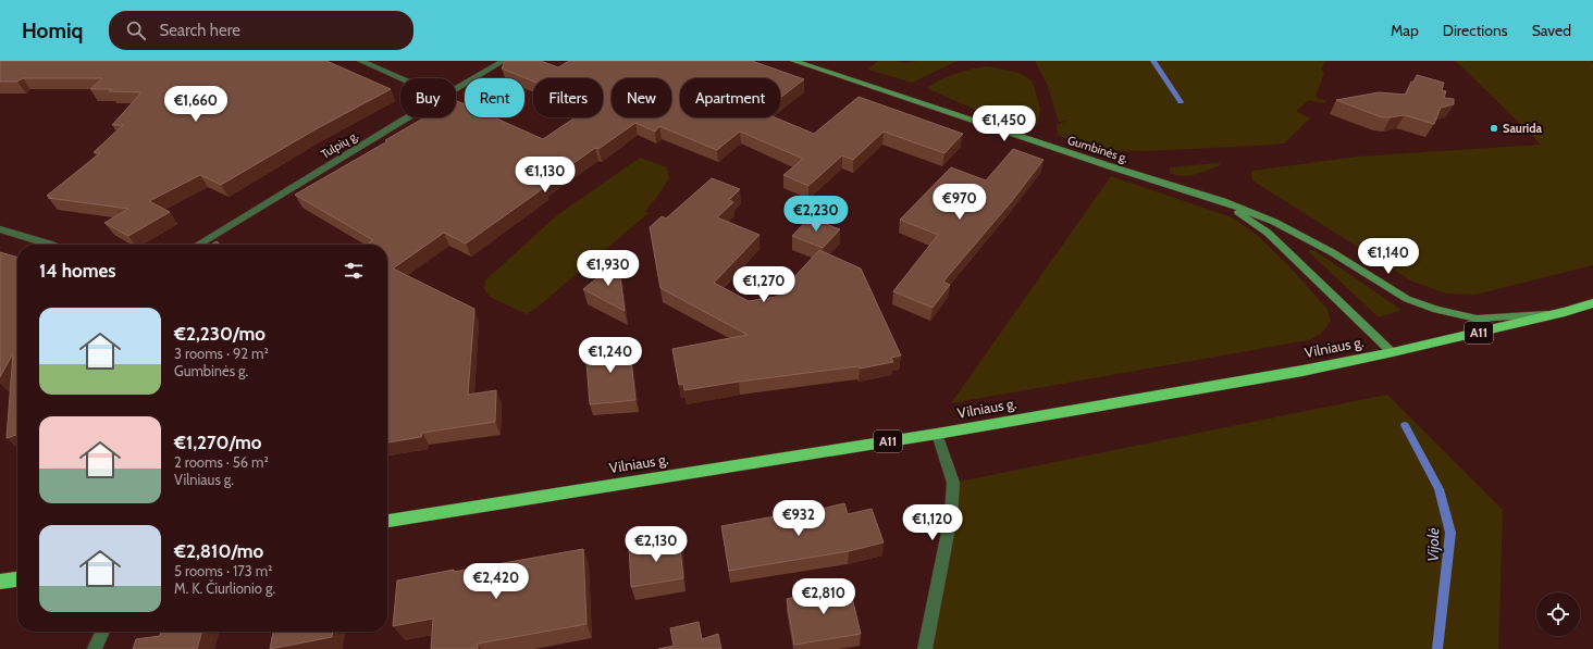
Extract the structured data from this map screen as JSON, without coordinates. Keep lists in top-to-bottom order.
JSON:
{
  "streets": {
    "highway": ["A11", "Vilniaus g."],
    "main road": ["Gumbinės g."],
    "street": ["Tulpių g."]
  },
  "water": ["Vijolė"],
  "places": ["Saurida"],
  "page": {
    "header": "Homiq",
    "search": "Search here",
    "nav": ["Map", "Directions", "Saved"],
    "chip": [
      "Buy",
      "Rent",
      "Filters",
      "New",
      "Apartment"
    ],
    "price": [
      "€1,660",
      "€1,450",
      "€1,130",
      "€970",
      "€2,230",
      "€1,140",
      "€1,930",
      "€1,270",
      "€1,240",
      "€932",
      "€1,120",
      "€2,130",
      "€2,420",
      "€2,810"
    ],
    "heading": "14 homes",
    "list": [
      {
        "name": "€2,230/mo",
        "note": "3 rooms · 92 m² · Gumbinės g."
      },
      {
        "name": "€1,270/mo",
        "note": "2 rooms · 56 m² · Vilniaus g."
      },
      {
        "name": "€2,810/mo",
        "note": "5 rooms · 173 m² · M. K. Čiurlionio g."
      }
    ]
  }
}
